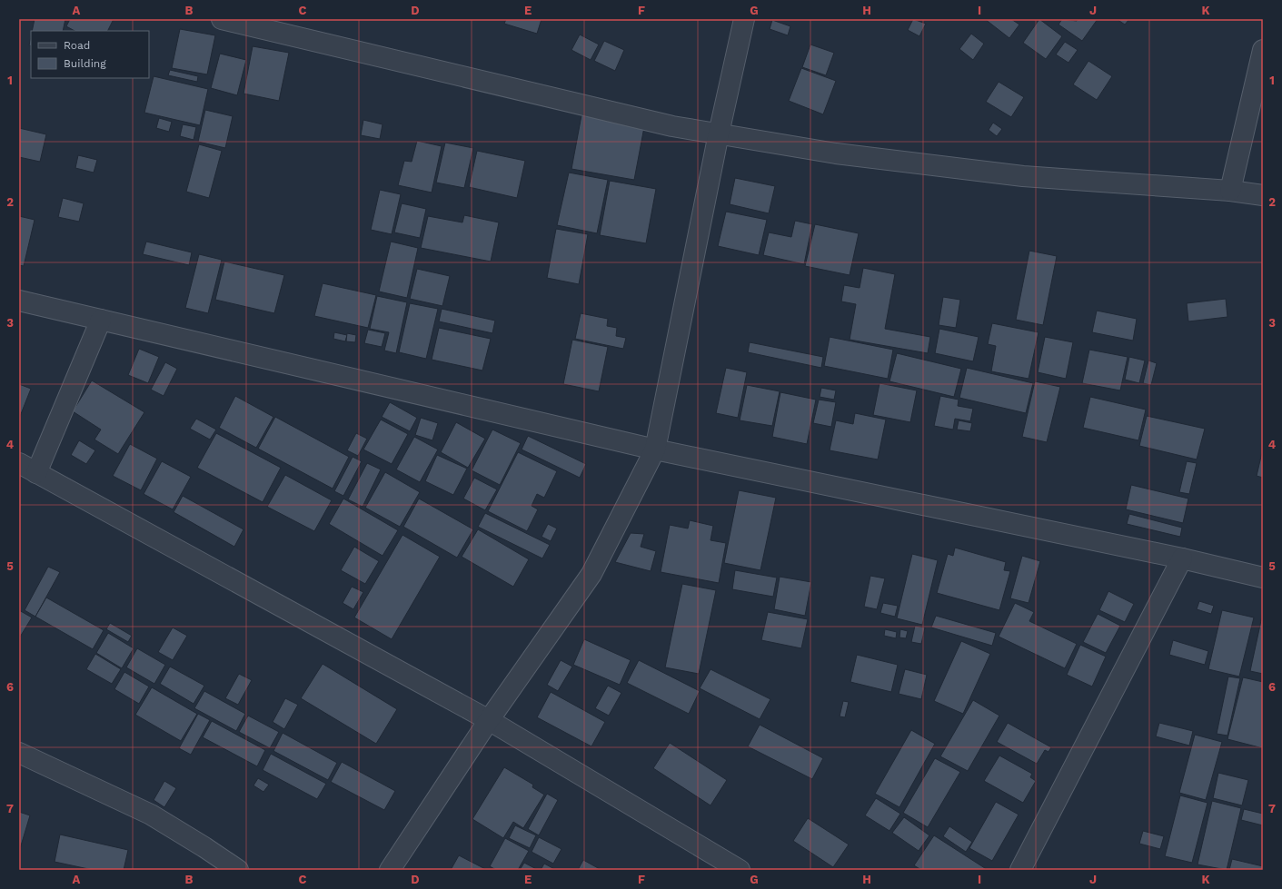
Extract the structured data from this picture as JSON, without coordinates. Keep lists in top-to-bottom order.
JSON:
{
  "legend": ["Road", "Building"],
  "grid": {
    "columns": [
      "A",
      "B",
      "C",
      "D",
      "E",
      "F",
      "G",
      "H",
      "I",
      "J",
      "K"
    ],
    "rows": [
      "1",
      "2",
      "3",
      "4",
      "5",
      "6",
      "7"
    ]
  }
}
